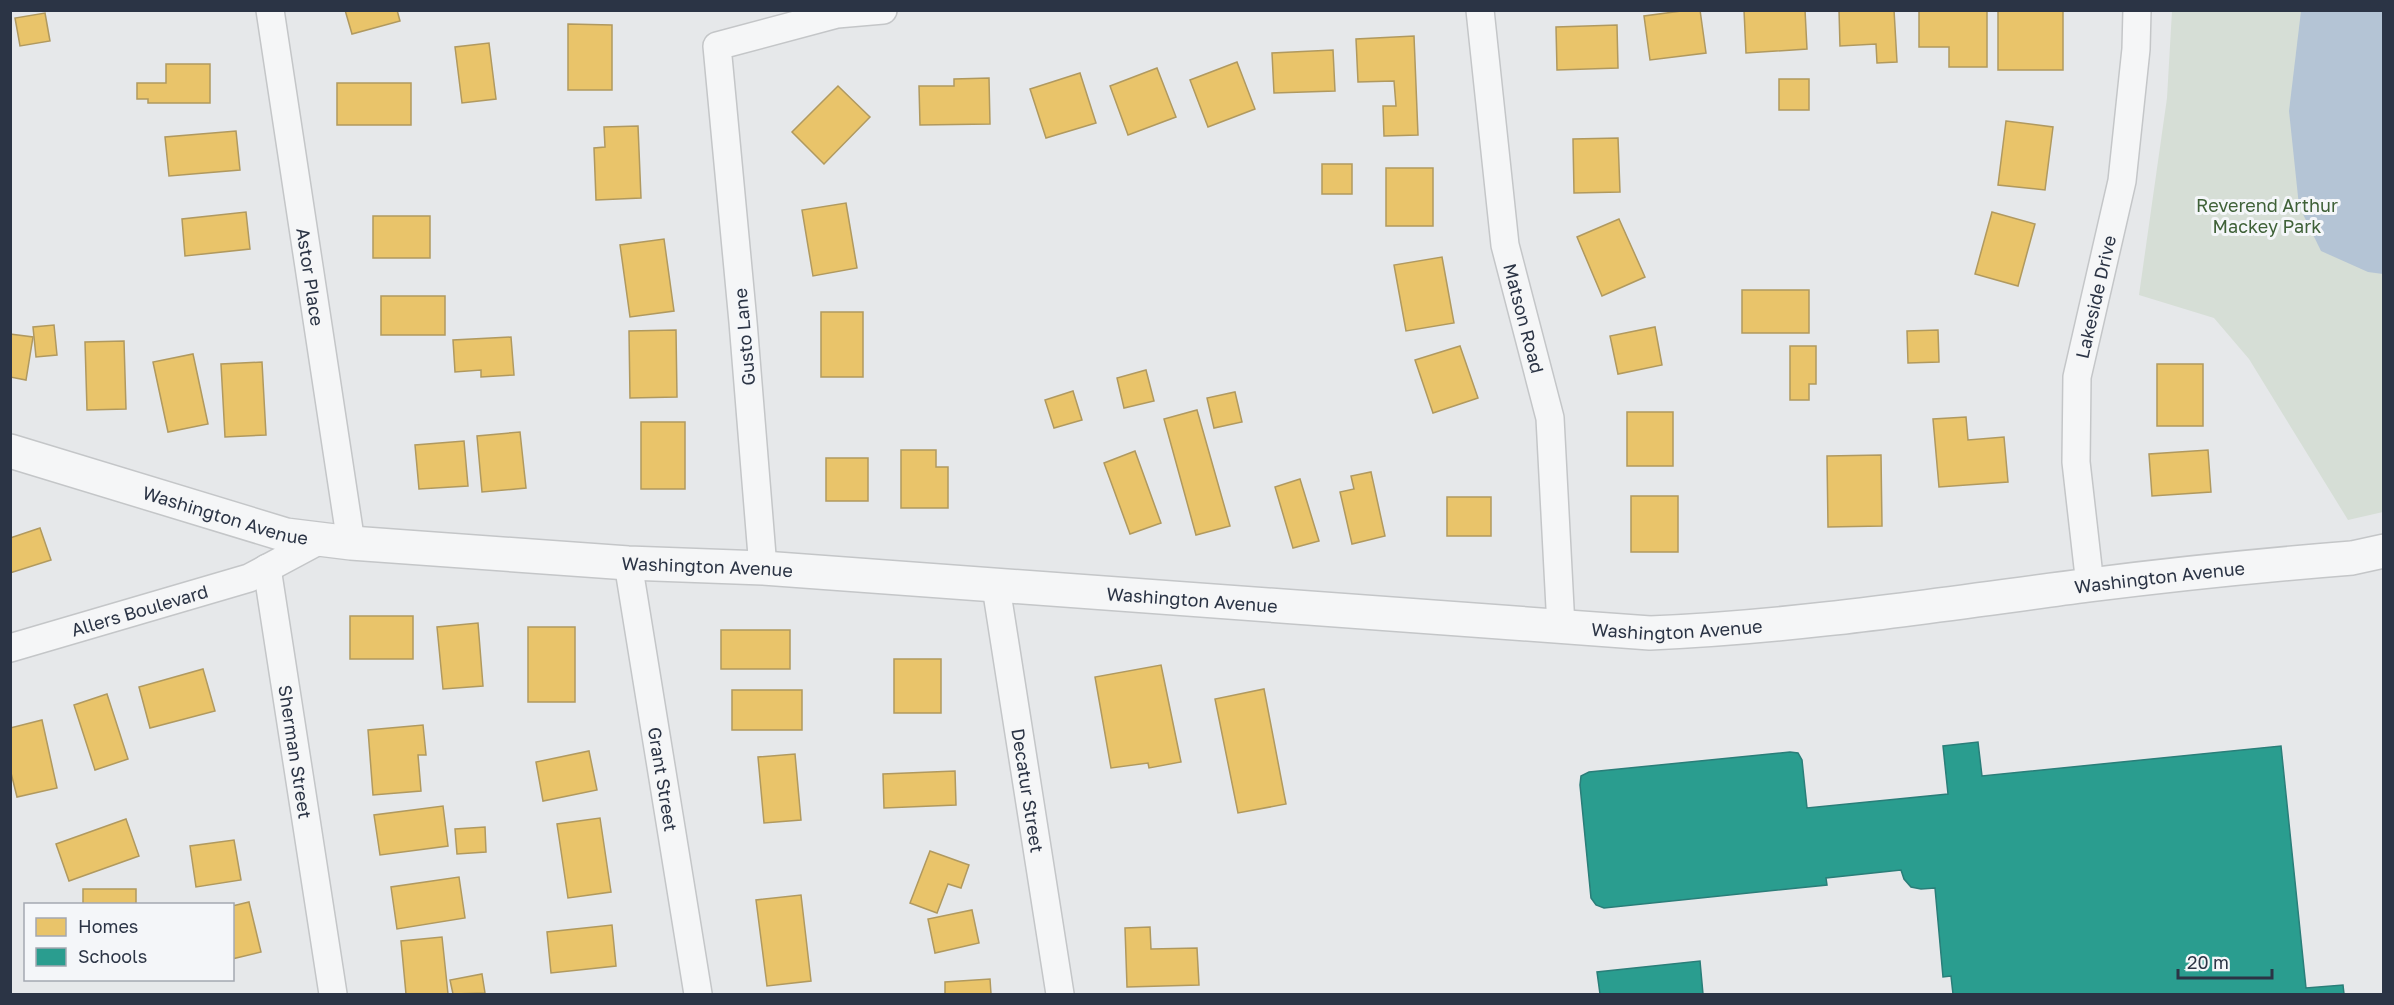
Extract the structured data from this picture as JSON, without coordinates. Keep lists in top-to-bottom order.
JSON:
{
  "streets": {
    "street": [
      "Astor Place",
      "Lakeside Drive",
      "Matson Road",
      "Gusto Lane",
      "Washington Avenue",
      "Allers Boulevard",
      "Sherman Street",
      "Grant Street",
      "Decatur Street"
    ]
  },
  "crossings": [
    ["Astor Place", "Washington Avenue"],
    ["Lakeside Drive", "Washington Avenue"],
    ["Matson Road", "Washington Avenue"],
    ["Gusto Lane", "Washington Avenue"],
    ["Washington Avenue", "Grant Street"],
    ["Washington Avenue", "Decatur Street"],
    ["Allers Boulevard", "Sherman Street"]
  ],
  "parks": ["Reverend Arthur Mackey Park"],
  "legend": ["Homes", "Schools"],
  "scale_bar": "20 m"
}
